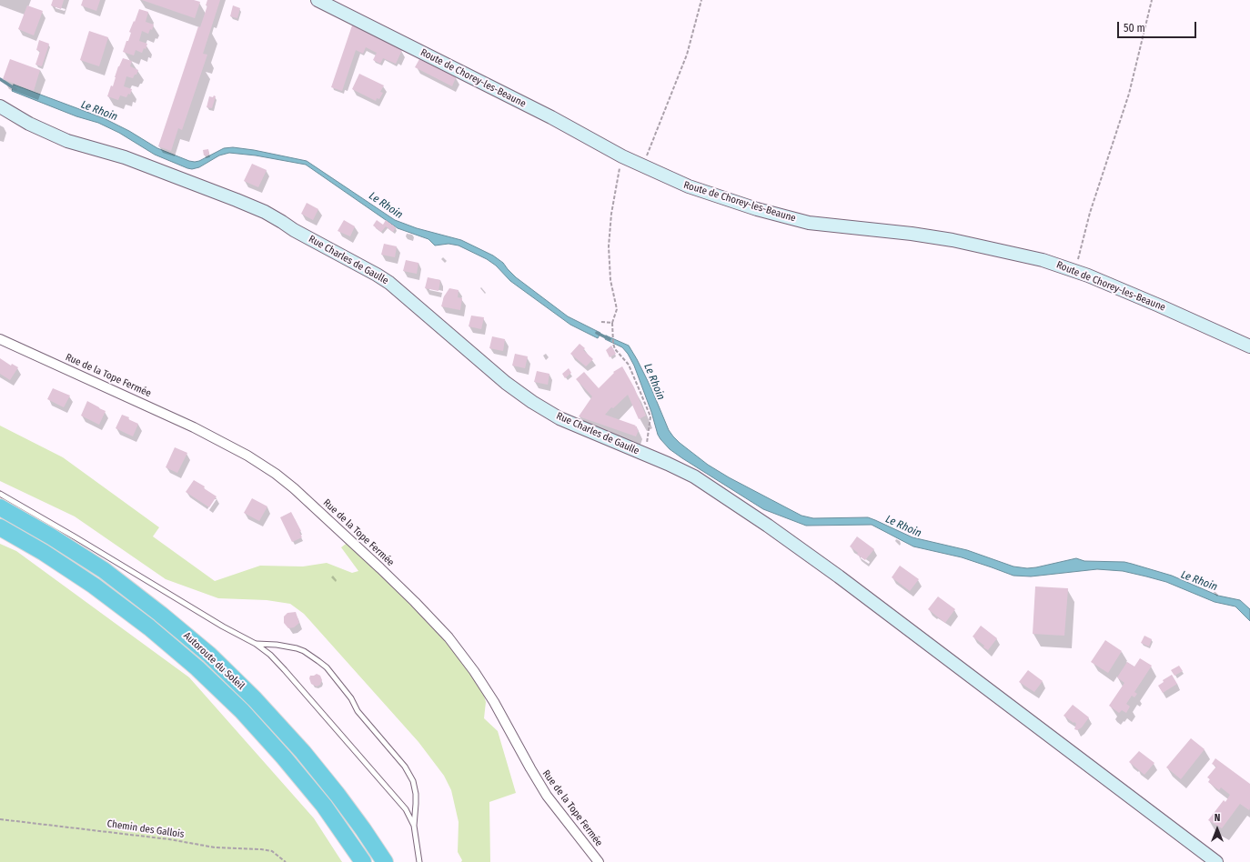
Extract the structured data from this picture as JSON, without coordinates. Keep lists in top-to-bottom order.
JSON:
{
  "streets": {
    "highway": ["Autoroute du Soleil"],
    "street": ["Route de Chorey-les-Beaune", "Rue Charles de Gaulle", "Rue de la Tope Fermée"],
    "path": ["Chemin des Gallois"]
  },
  "water": ["Le Rhoin"],
  "scale_bar": "50 m",
  "north": "top"
}
